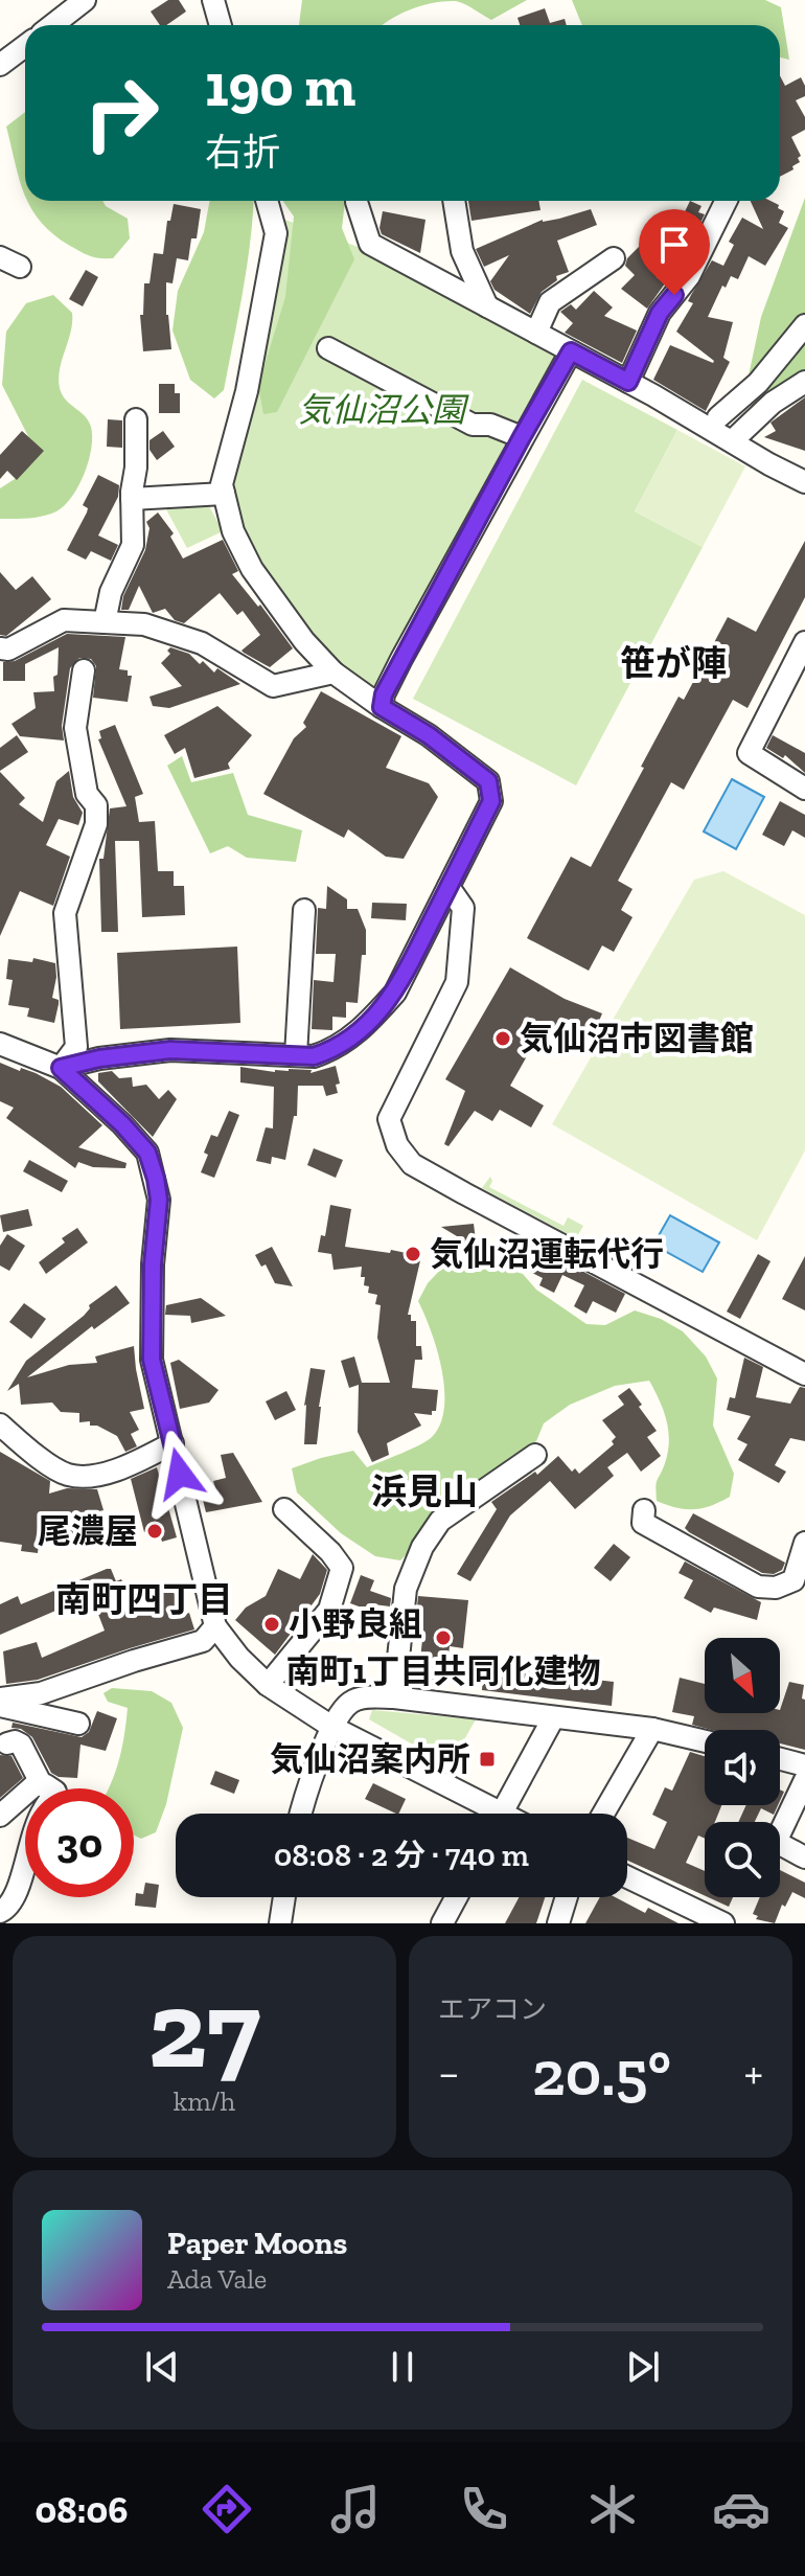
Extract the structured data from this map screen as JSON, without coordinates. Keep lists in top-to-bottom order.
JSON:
{
  "districts": ["笹が陣", "浜見山", "南町四丁目"],
  "parks": ["気仙沼公園"],
  "places": {
    "other": [
      "気仙沼市図書館",
      "気仙沼運転代行",
      "尾濃屋",
      "小野良組",
      "南町1丁目共同化建物"
    ],
    "transit": ["気仙沼案内所"]
  },
  "north": "bottom right",
  "page": {
    "turn": ["190 m", "右折"],
    "limit": "30",
    "trip": "08:08 · 2 分 · 740 m",
    "tile": [
      ["27", "km/h"],
      "エアコン"
    ],
    "heat": ["−", "20.5°", "+"],
    "song": ["Paper Moons", "Ada Vale"],
    "tabs": "08:06"
  }
}
